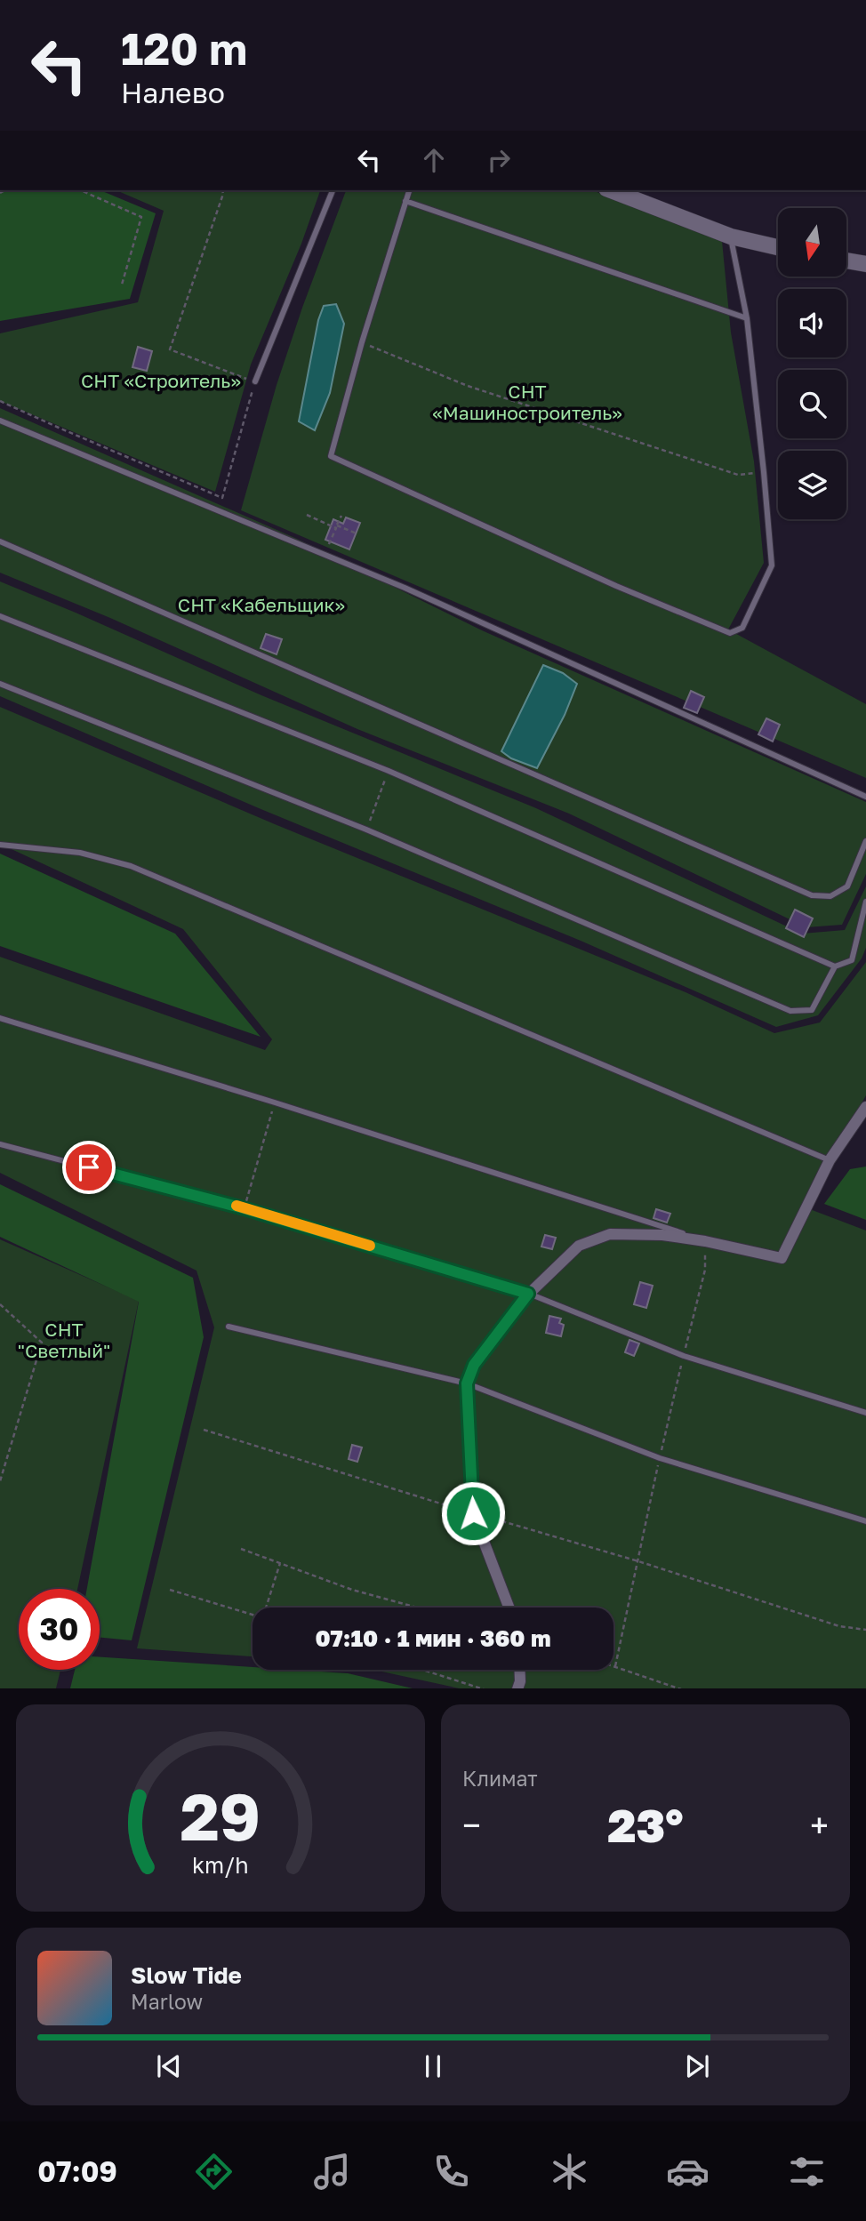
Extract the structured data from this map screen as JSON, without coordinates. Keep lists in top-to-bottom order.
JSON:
{
  "parks": [
    "СНТ «Строитель»",
    "СНТ «Машиностроитель»",
    "СНТ «Кабельщик»",
    "СНТ \"Светлый\""
  ],
  "north": "bottom",
  "page": {
    "turn": ["120 m", "Налево"],
    "limit": "30",
    "trip": "07:10 · 1 мин · 360 m",
    "tile": "Климат",
    "heat": ["−", "23°", "+"],
    "song": ["Slow Tide", "Marlow"],
    "tabs": "07:09",
    "gauge": ["29", "km/h"]
  }
}
